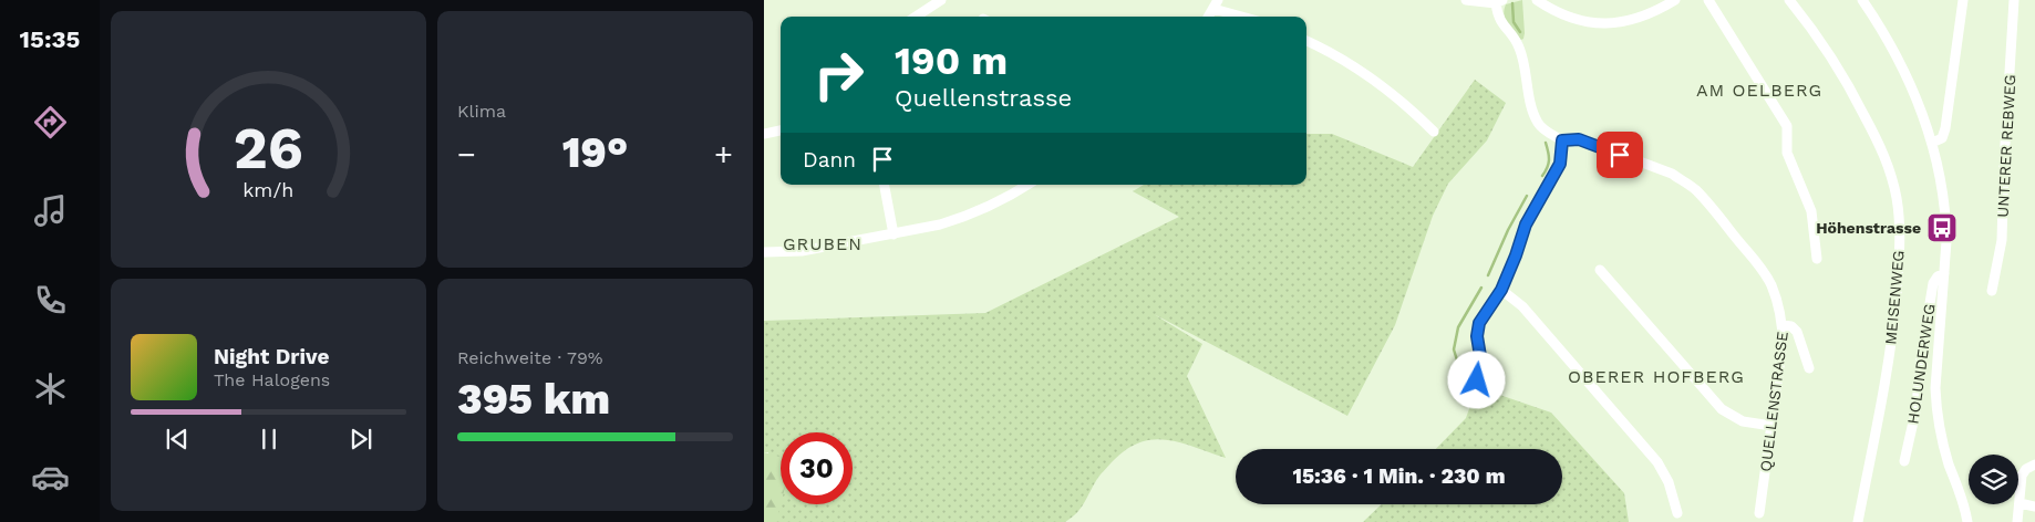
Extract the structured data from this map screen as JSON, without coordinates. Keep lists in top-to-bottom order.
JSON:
{
  "streets": {
    "street": [
      "UNTERER REBWEG",
      "MEISENWEG",
      "HOLUNDERWEG",
      "QUELLENSTRASSE"
    ]
  },
  "districts": ["AM OELBERG", "GRUBEN", "OBERER HOFBERG"],
  "places": {
    "bus stop": ["Höhenstrasse"]
  },
  "page": {
    "tabs": "15:35",
    "tile": [
      "Klima",
      ["Reichweite · 79%", "395 km"]
    ],
    "turn": ["190 m", "Quellenstrasse"],
    "heat": ["−", "19°", "+"],
    "then": "Dann",
    "song": ["Night Drive", "The Halogens"],
    "limit": "30",
    "trip": "15:36 · 1 Min. · 230 m",
    "gauge": ["26", "km/h"]
  }
}
